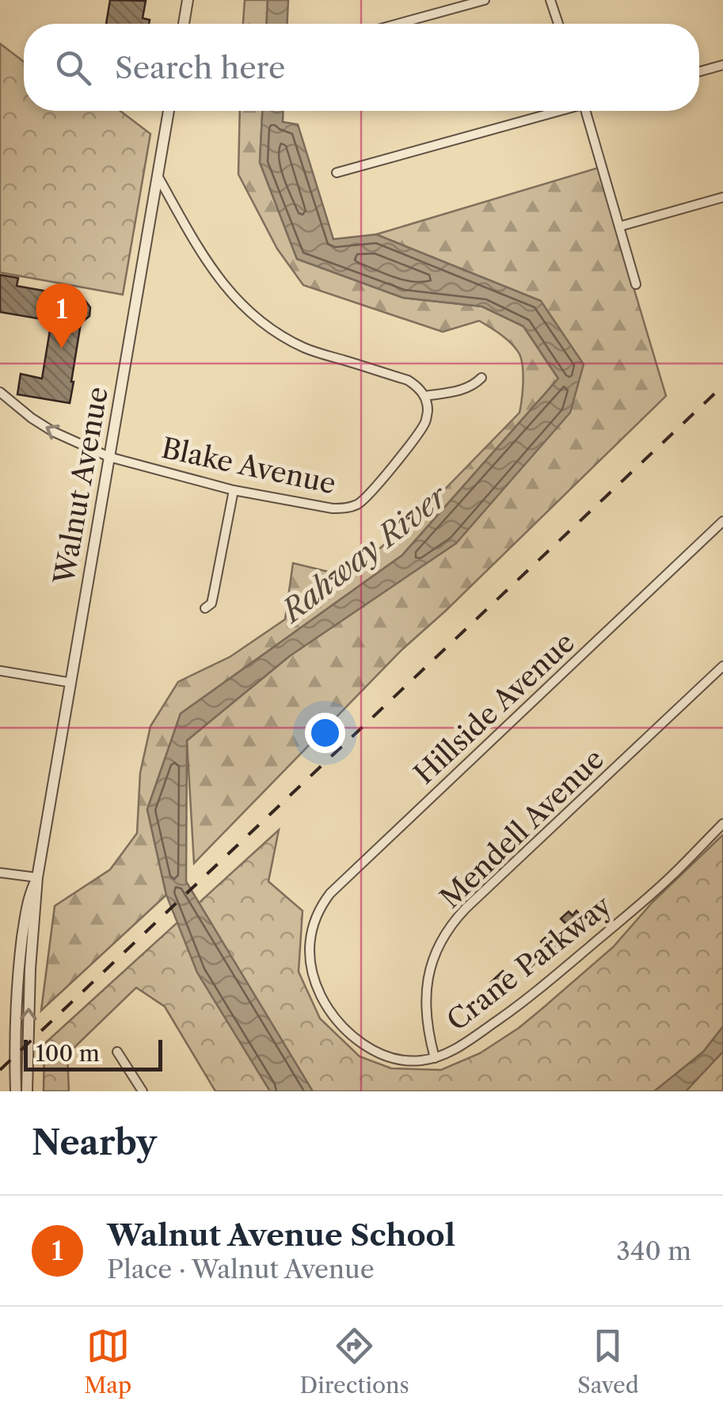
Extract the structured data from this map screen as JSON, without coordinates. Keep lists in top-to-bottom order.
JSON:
{
  "streets": {
    "street": [
      "Blake Avenue",
      "Walnut Avenue",
      "Hillside Avenue",
      "Mendell Avenue",
      "Crane Parkway"
    ]
  },
  "crossings": [
    ["Blake Avenue", "Walnut Avenue"],
    ["Hillside Avenue", "Crane Parkway"],
    ["Mendell Avenue", "Crane Parkway"]
  ],
  "water": ["Rahway River"],
  "scale_bar": "100 m",
  "page": {
    "search": "Search here",
    "pins": "1",
    "scale": "100 m",
    "heading": "Nearby",
    "list": [
      {
        "mark": "1",
        "name": "Walnut Avenue School",
        "note": "Place · Walnut Avenue",
        "value": "340 m"
      }
    ],
    "nav": ["Map", "Directions", "Saved"]
  }
}
